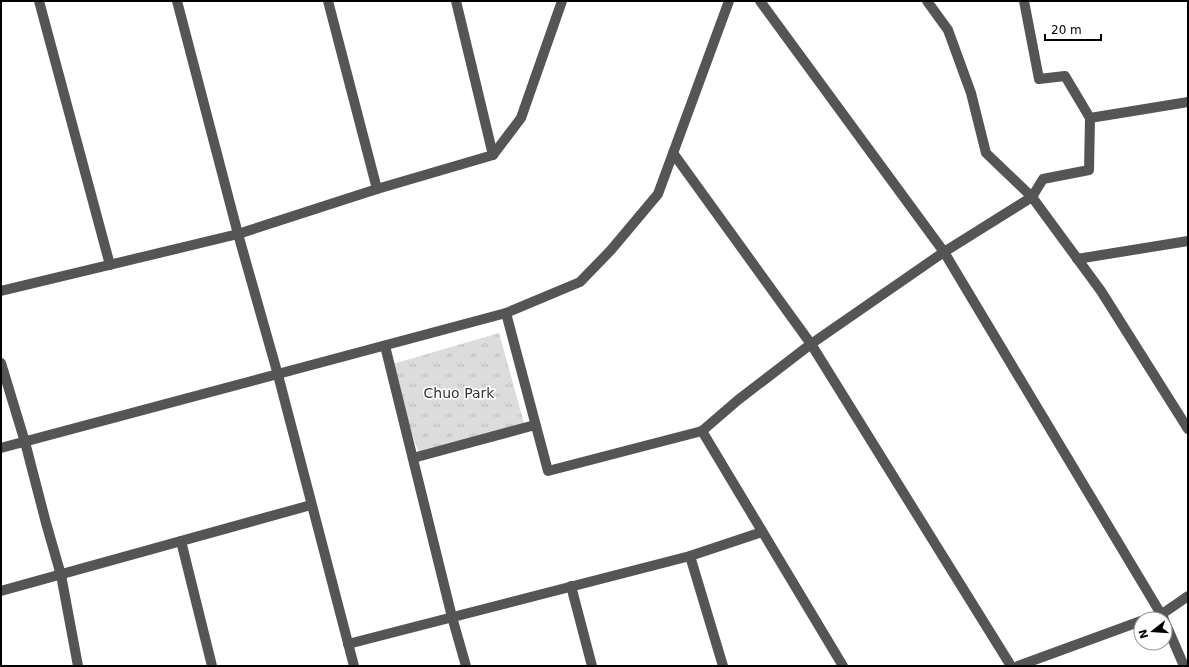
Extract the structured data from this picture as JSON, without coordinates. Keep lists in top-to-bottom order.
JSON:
{
  "parks": ["Chuo Park"],
  "scale_bar": "20 m",
  "north": "left"
}
